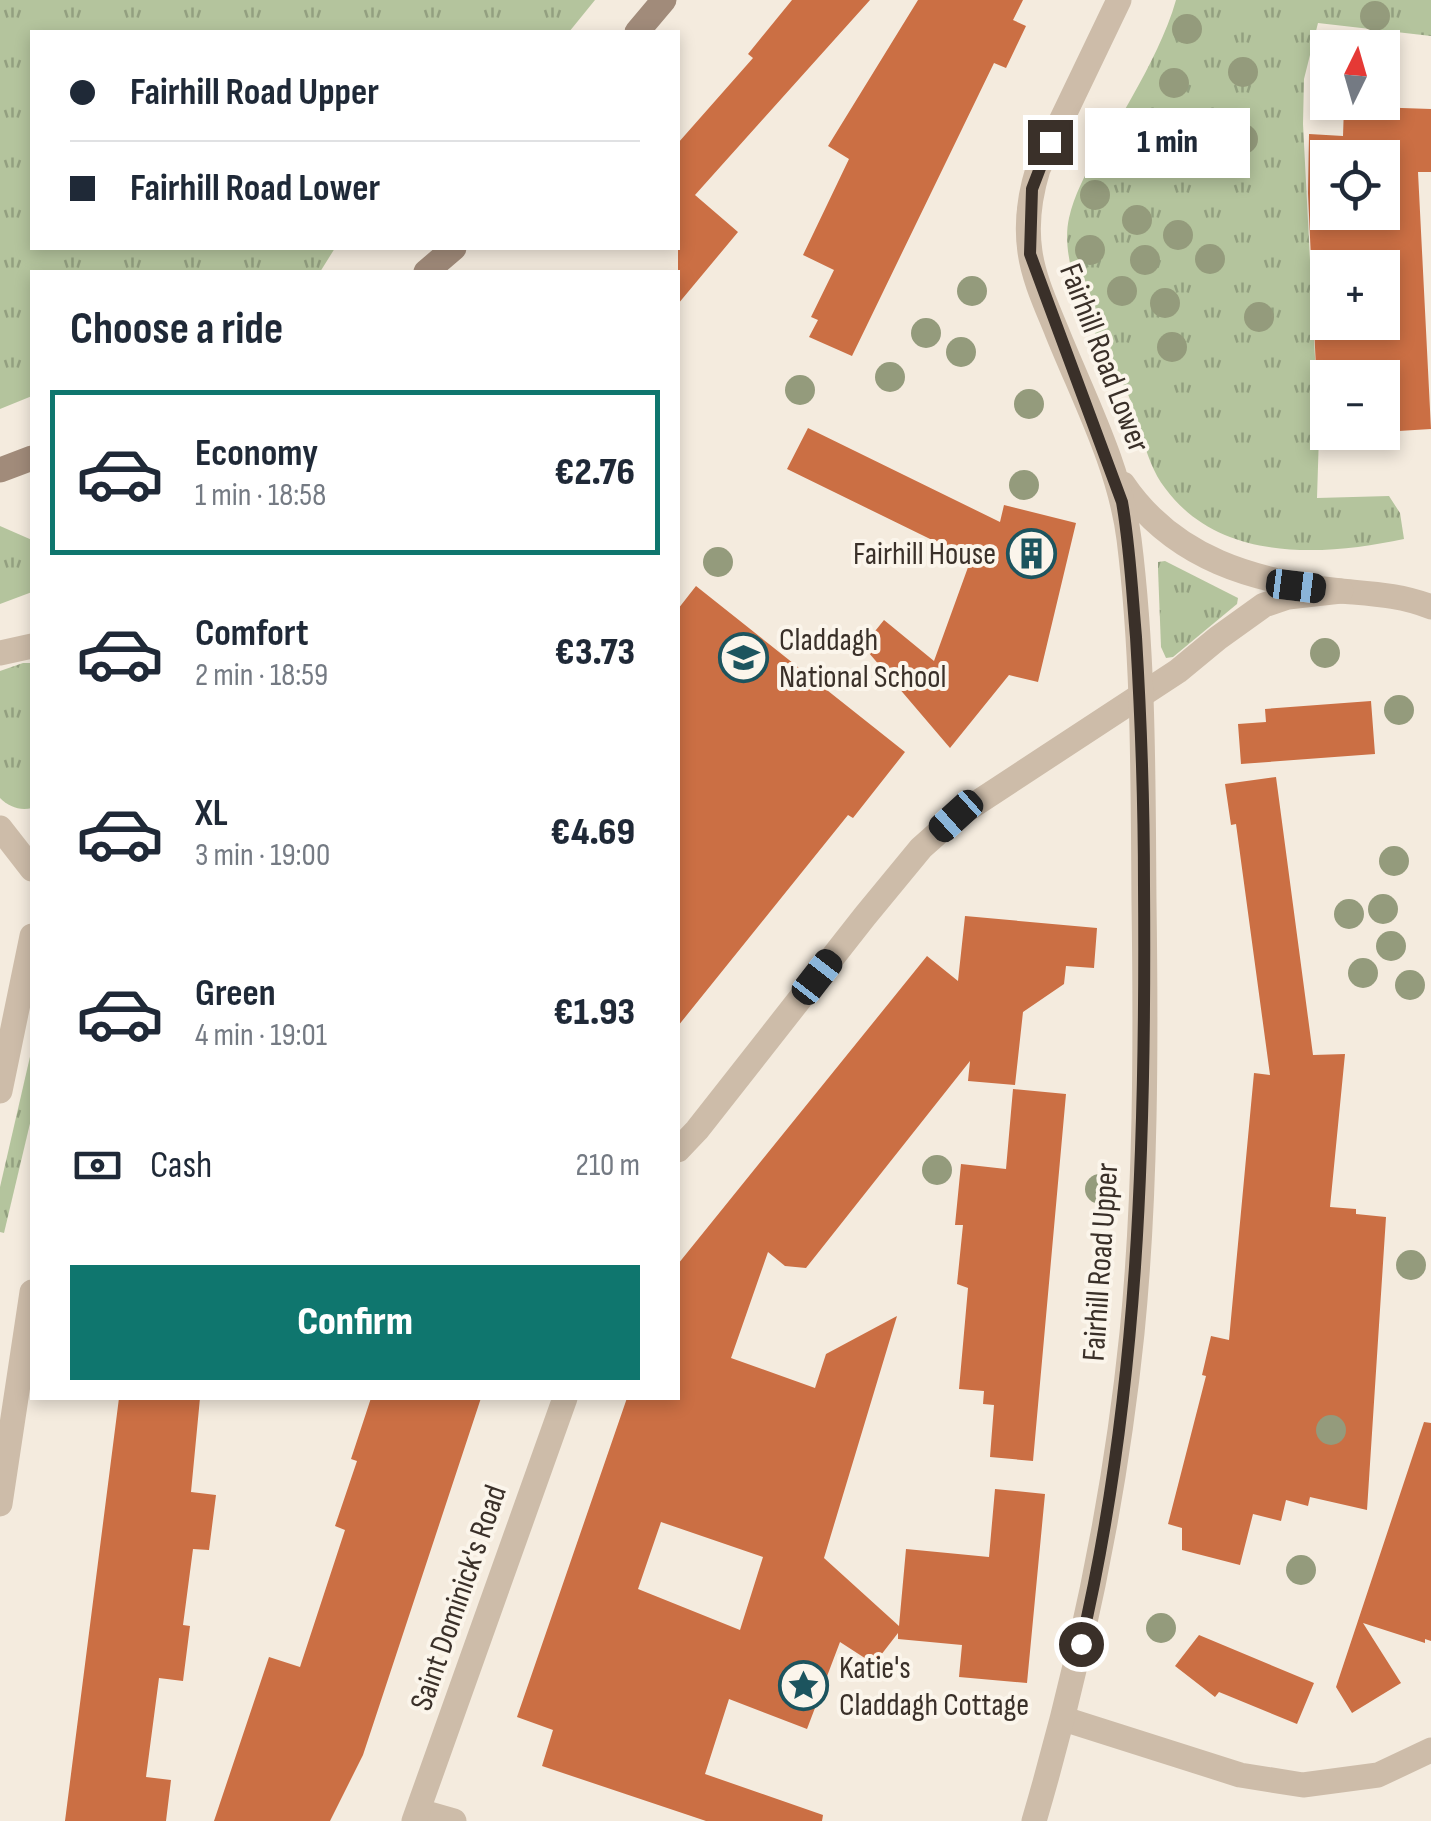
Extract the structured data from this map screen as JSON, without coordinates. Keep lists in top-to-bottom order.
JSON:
{
  "streets": {
    "street": ["Fairhill Road Lower", "Fairhill Road Upper", "Saint Dominick's Road"]
  },
  "crossings": [
    ["Fairhill Road Lower", "Fairhill Road Upper"]
  ],
  "places": {
    "building": ["Fairhill House"],
    "school or university": ["Claddagh National School"],
    "place": ["Katie's Claddagh Cottage"]
  },
  "north": "top",
  "page": {
    "map_buttons": ["+", "−"],
    "banner": ["Fairhill Road Upper", "Fairhill Road Lower"],
    "bubble": "1 min",
    "heading": "Choose a ride",
    "list": [
      {
        "name": "Economy",
        "note": "1 min · 18:58",
        "value": "€2.76"
      },
      {
        "name": "Comfort",
        "note": "2 min · 18:59",
        "value": "€3.73"
      },
      {
        "name": "XL",
        "note": "3 min · 19:00",
        "value": "€4.69"
      },
      {
        "name": "Green",
        "note": "4 min · 19:01",
        "value": "€1.93"
      }
    ],
    "pay": ["Cash", "210 m"],
    "buttons": "Confirm"
  }
}
